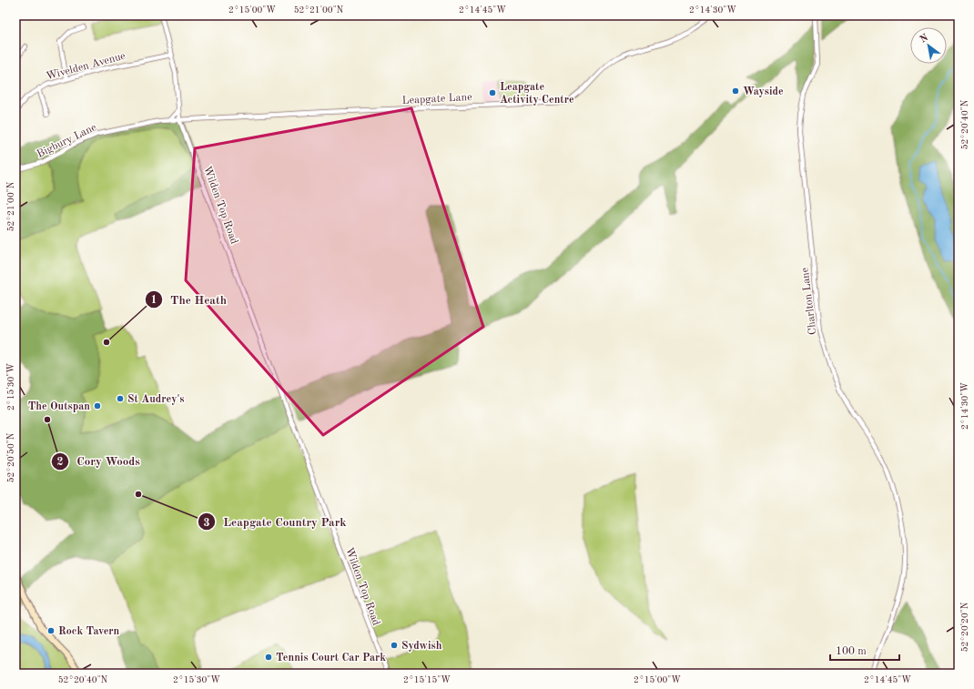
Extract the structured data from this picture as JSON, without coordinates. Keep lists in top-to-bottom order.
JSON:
{
  "streets": {
    "street": [
      "Wivelden Avenue",
      "Leapgate Lane",
      "Bigbury Lane",
      "Wilden Top Road",
      "Charlton Lane"
    ]
  },
  "crossings": [
    ["Wivelden Avenue", "Wilden Top Road"],
    ["Leapgate Lane", "Bigbury Lane"],
    ["Leapgate Lane", "Wilden Top Road"],
    ["Bigbury Lane", "Wilden Top Road"]
  ],
  "places": [
    "Wayside",
    "Leapgate Activity Centre",
    "The Heath",
    "St Audrey's",
    "The Outspan",
    "Cory Woods",
    "Leapgate Country Park",
    "Rock Tavern",
    "Sydwish",
    "Tennis Court Car Park"
  ],
  "scale_bar": "100 m",
  "north": "top left",
  "coordinates": [
    "2°15'00\"W",
    "52°21'00\"N",
    "2°14'45\"W",
    "2°14'30\"W",
    "52°20'40\"N",
    "2°15'30\"W",
    "52°20'50\"N",
    "52°20'20\"N",
    "2°15'15\"W"
  ]
}
